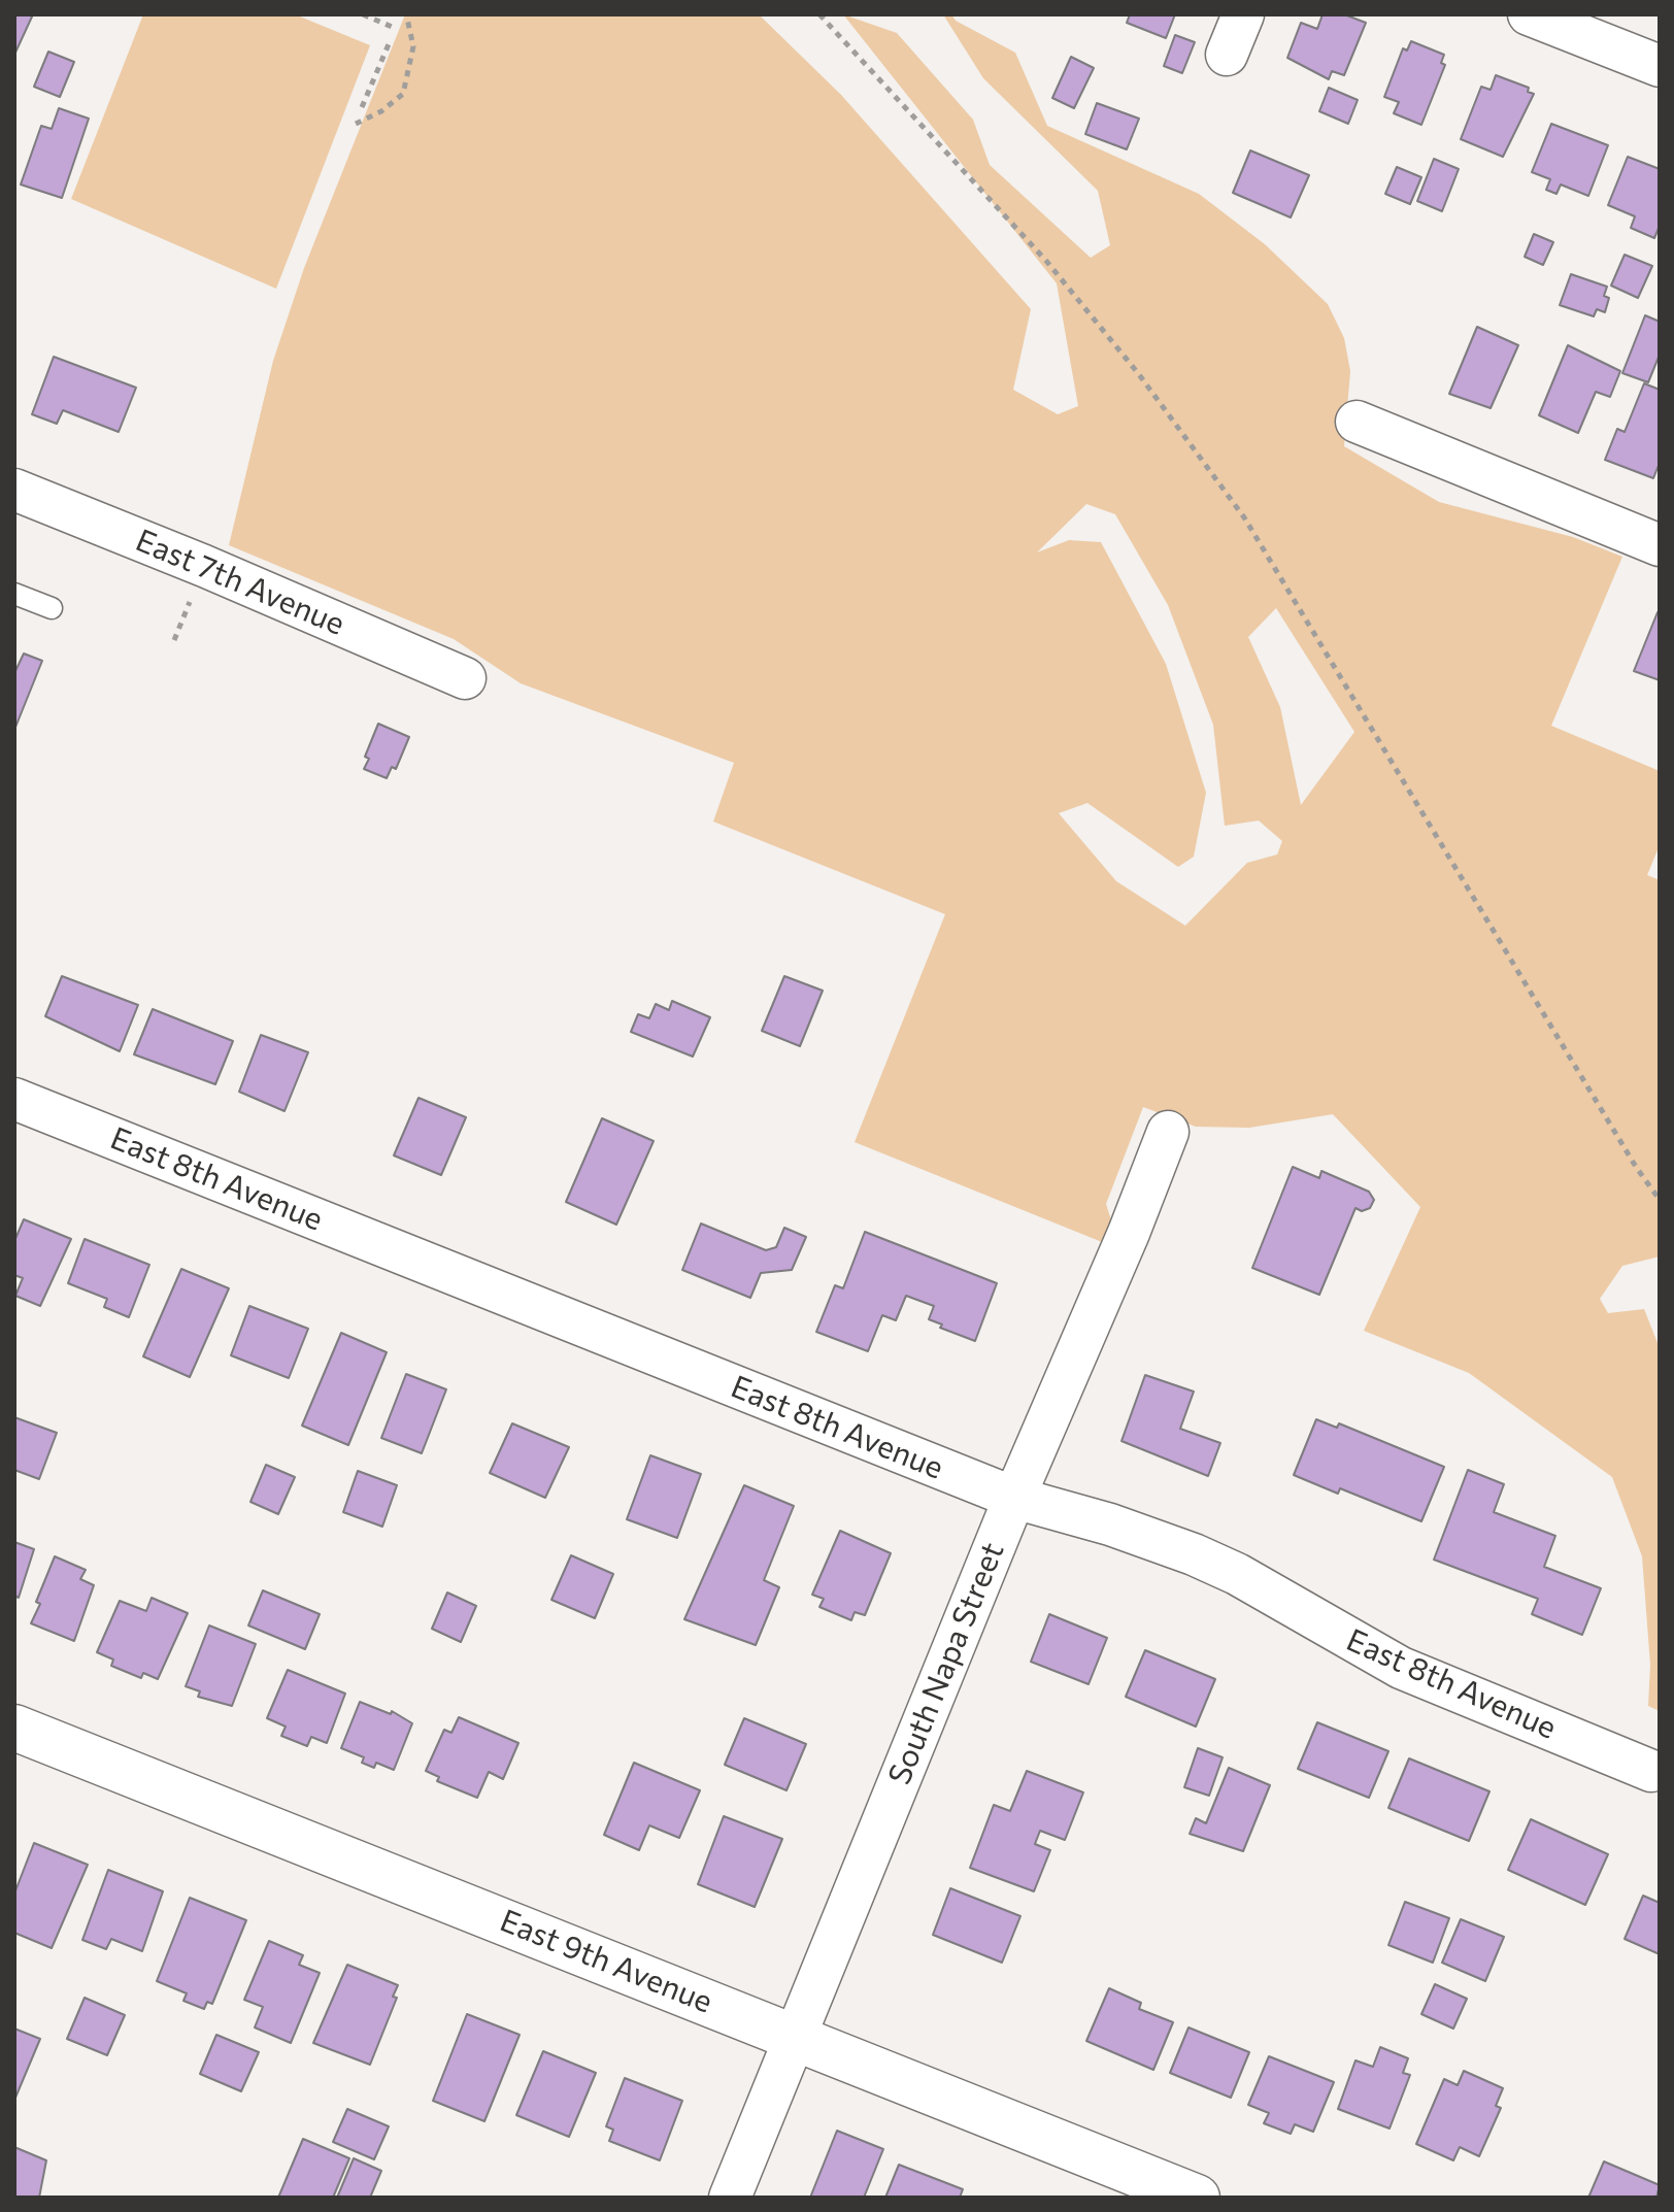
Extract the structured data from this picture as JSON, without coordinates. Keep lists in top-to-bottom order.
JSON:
{
  "streets": {
    "street": [
      "East 7th Avenue",
      "East 8th Avenue",
      "South Napa Street",
      "East 9th Avenue"
    ]
  },
  "crossings": [
    ["East 8th Avenue", "South Napa Street"],
    ["South Napa Street", "East 9th Avenue"]
  ]
}
